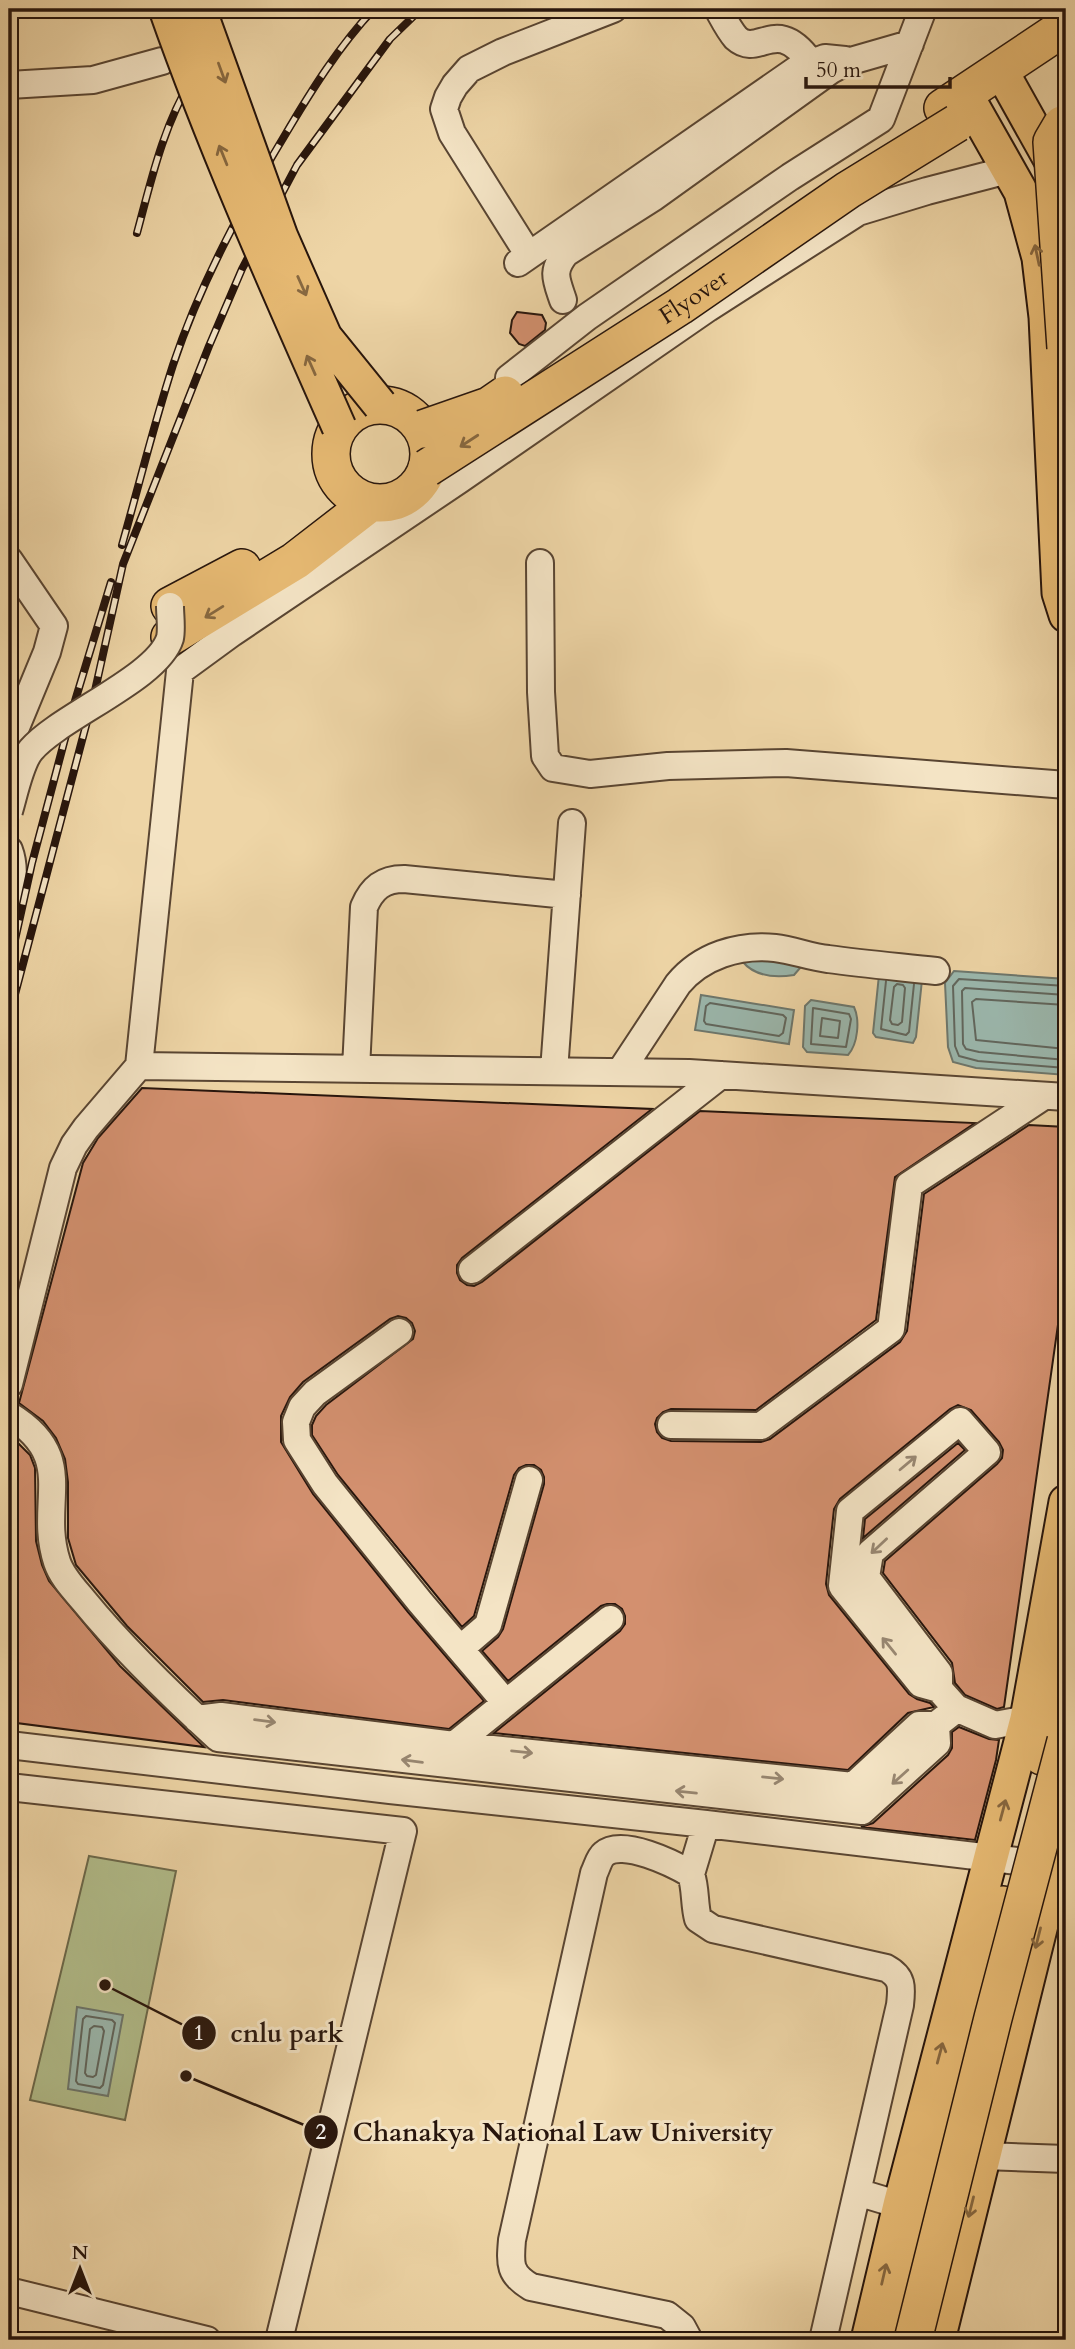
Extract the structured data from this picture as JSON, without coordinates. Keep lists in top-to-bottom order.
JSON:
{
  "streets": {
    "highway": ["Flyover"]
  },
  "places": ["cnlu park", "Chanakya National Law University"],
  "scale_bar": "50 m",
  "north": "top"
}
